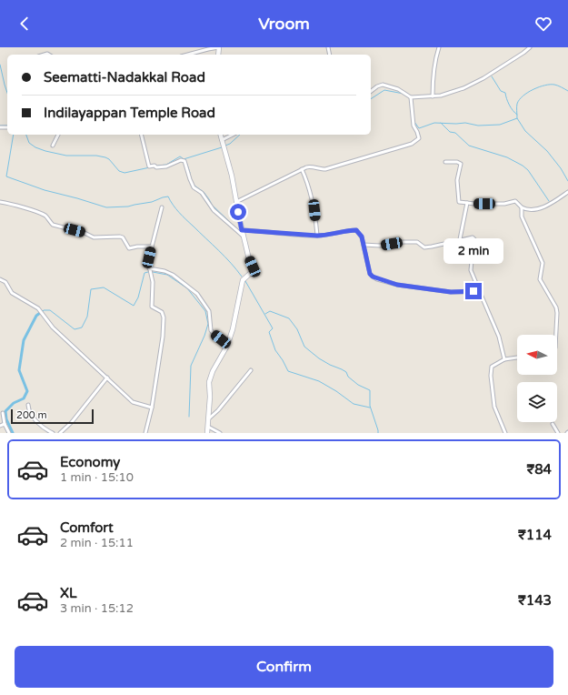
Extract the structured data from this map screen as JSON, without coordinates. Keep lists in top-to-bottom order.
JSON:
{
  "scale_bar": "200 m",
  "north": "left",
  "page": {
    "header": "Vroom",
    "banner": ["Seematti-Nadakkal Road", "Indilayappan Temple Road"],
    "bubble": "2 min",
    "scale": "200 m",
    "list": [
      {
        "name": "Economy",
        "note": "1 min · 15:10",
        "value": "₹84"
      },
      {
        "name": "Comfort",
        "note": "2 min · 15:11",
        "value": "₹114"
      },
      {
        "name": "XL",
        "note": "3 min · 15:12",
        "value": "₹143"
      }
    ],
    "buttons": "Confirm"
  }
}
